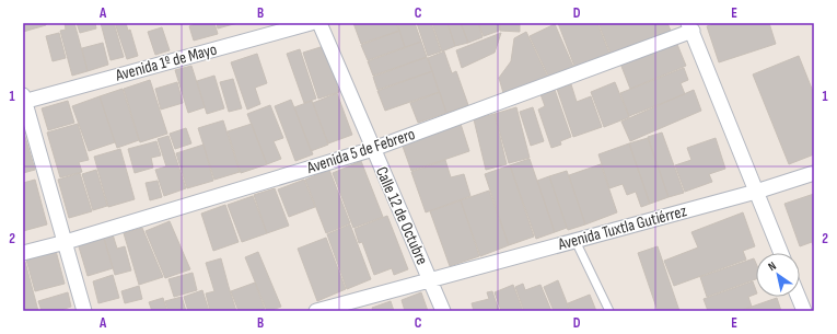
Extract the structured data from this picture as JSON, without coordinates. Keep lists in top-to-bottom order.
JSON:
{
  "streets": {
    "street": [
      "Avenida 1º de Mayo",
      "Avenida 5 de Febrero",
      "Calle 12 de Octubre",
      "Avenida Tuxtla Gutiérrez"
    ]
  },
  "crossings": [
    ["Avenida 5 de Febrero", "Calle 12 de Octubre"],
    ["Calle 12 de Octubre", "Avenida Tuxtla Gutiérrez"]
  ],
  "north": "top left",
  "grid": {
    "columns": [
      "A",
      "B",
      "C",
      "D",
      "E"
    ],
    "rows": ["1", "2"]
  }
}
